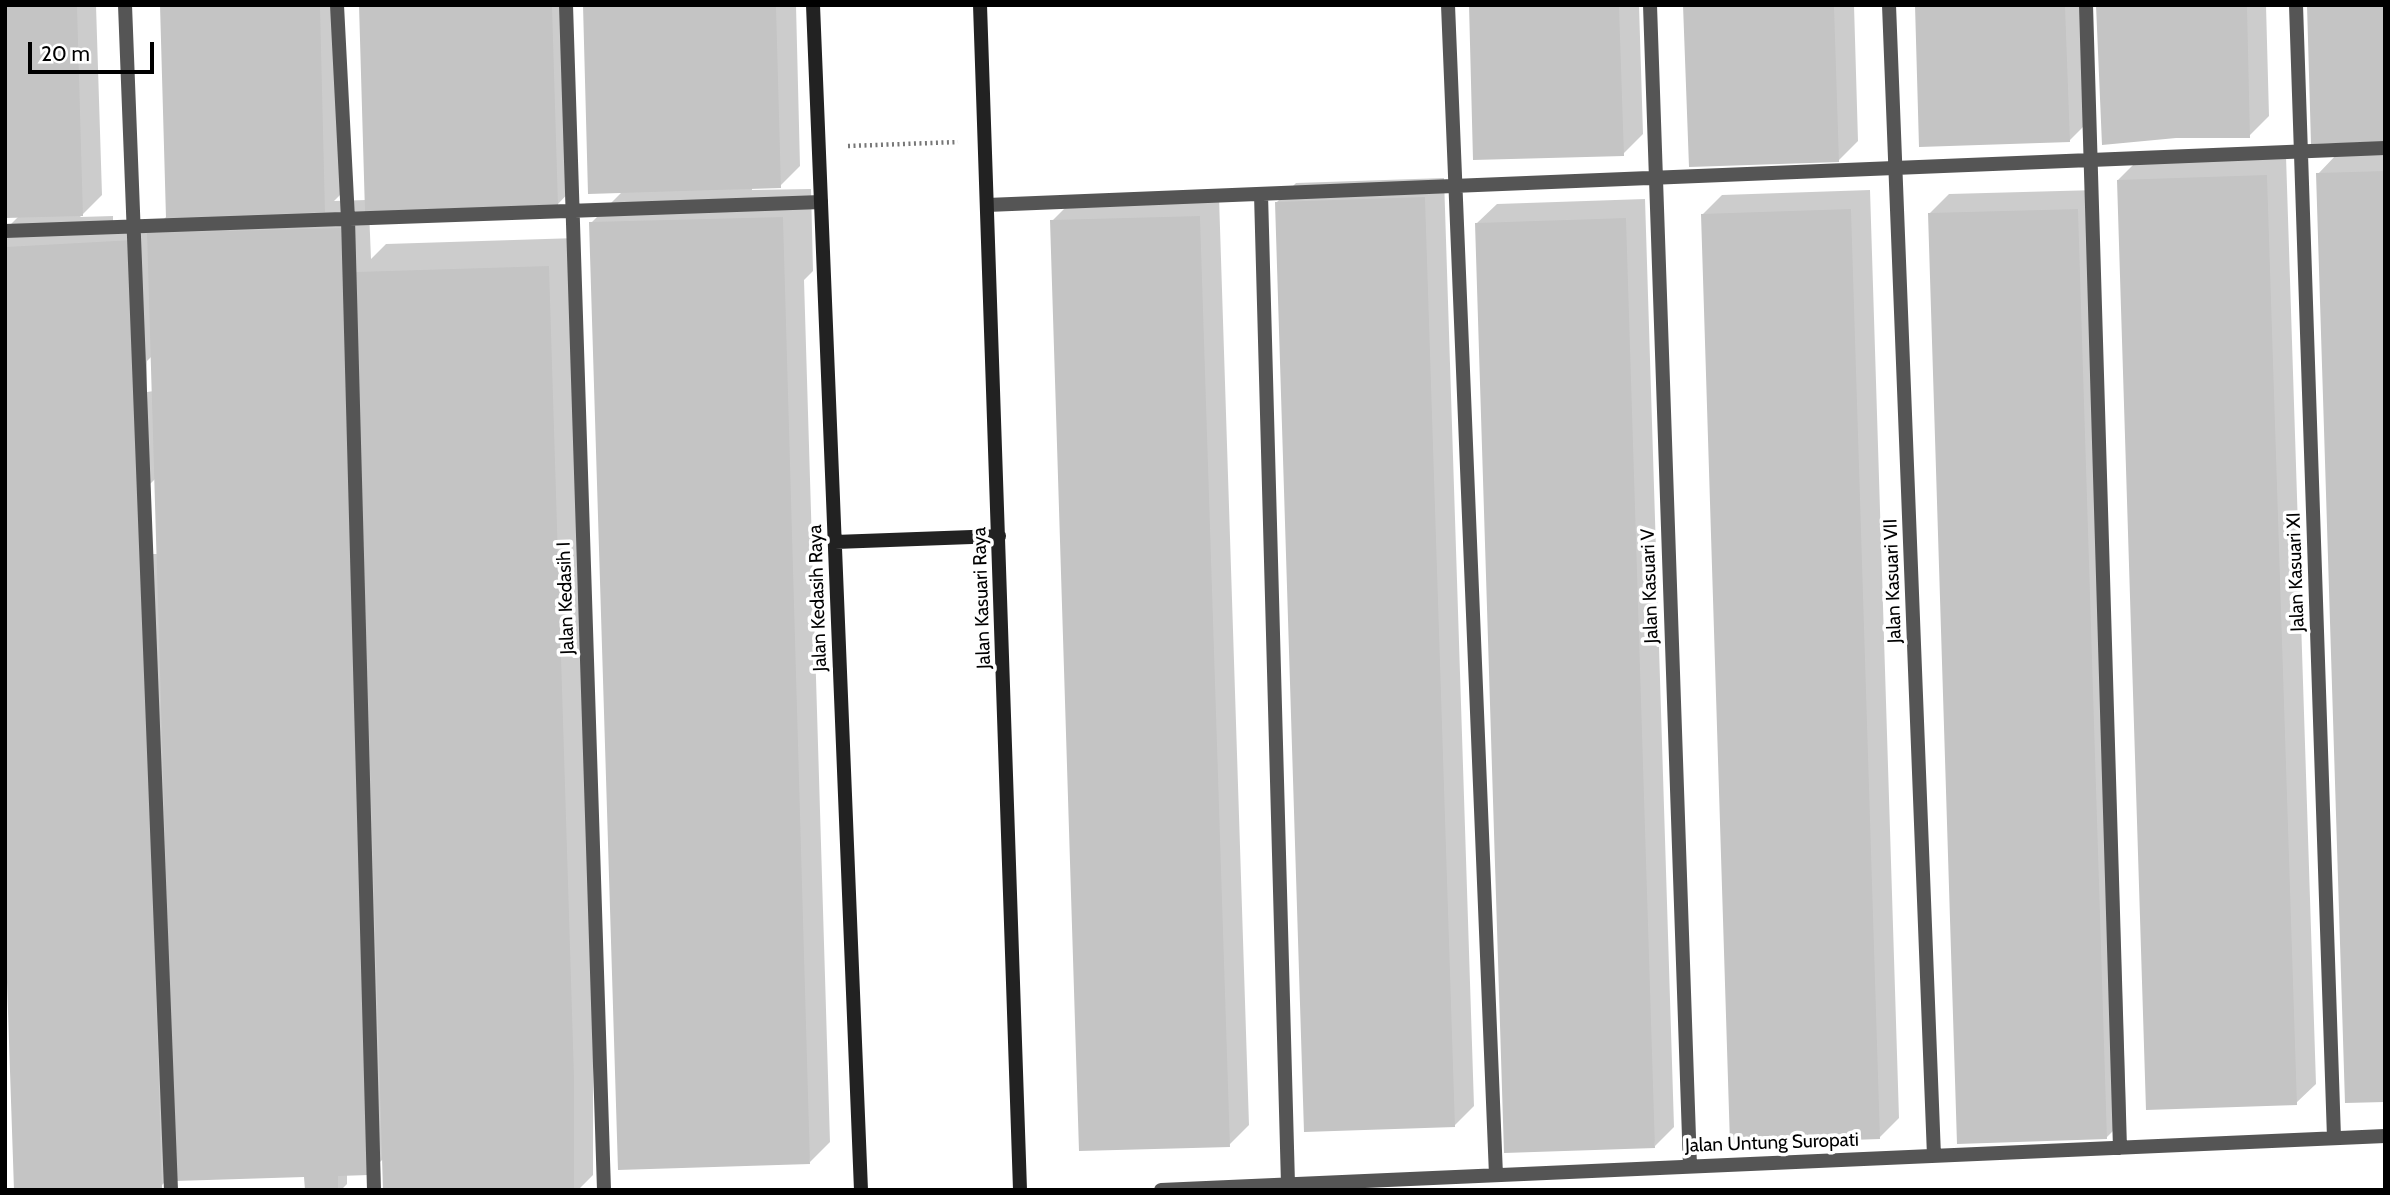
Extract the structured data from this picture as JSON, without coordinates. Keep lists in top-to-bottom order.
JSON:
{
  "streets": {
    "main road": ["Jalan Kedasih Raya", "Jalan Kasuari Raya"],
    "street": [
      "Jalan Kasuari XI",
      "Jalan Kasuari VII",
      "Jalan Kasuari V",
      "Jalan Kedasih I",
      "Jalan Untung Suropati"
    ]
  },
  "crossings": [
    ["Jalan Kasuari XI", "Jalan Untung Suropati"],
    ["Jalan Kasuari VII", "Jalan Untung Suropati"],
    ["Jalan Kasuari V", "Jalan Untung Suropati"]
  ],
  "scale_bar": "20 m"
}
